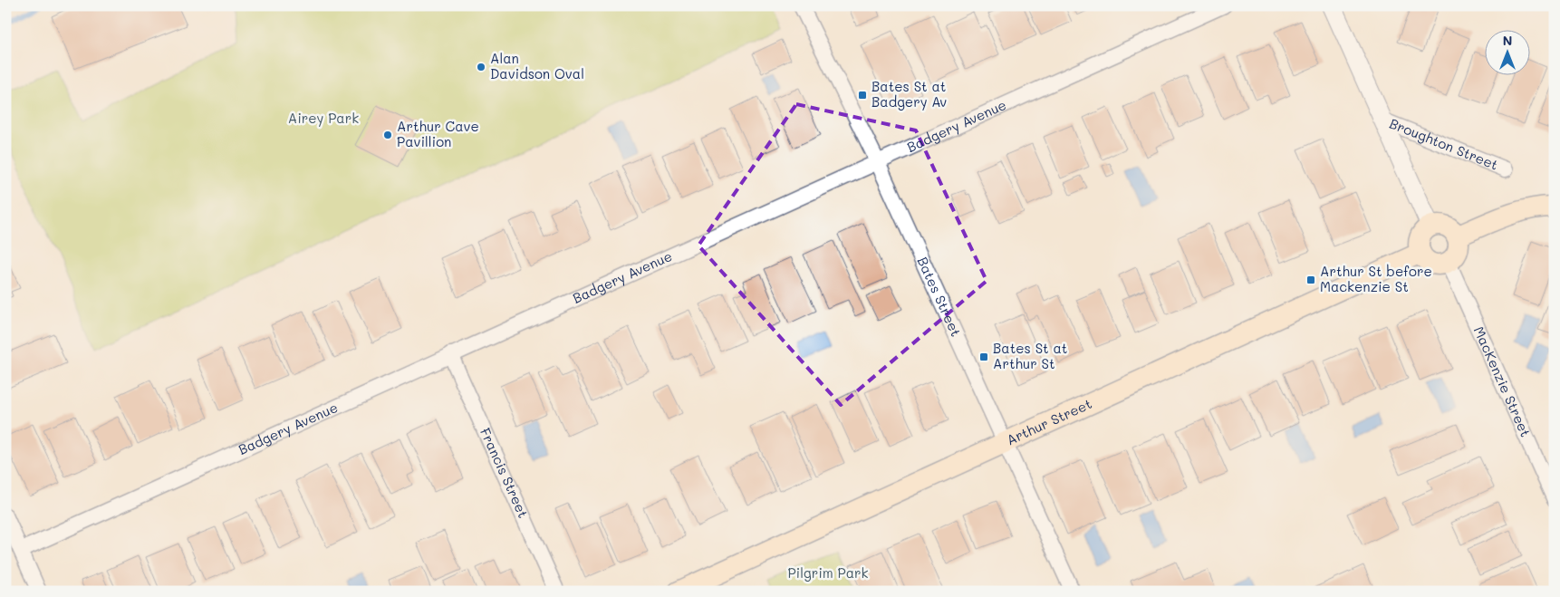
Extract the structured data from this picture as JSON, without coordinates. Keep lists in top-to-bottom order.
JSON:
{
  "streets": {
    "main road": ["Arthur Street"],
    "street": [
      "Badgery Avenue",
      "Broughton Street",
      "Bates Street",
      "MacKenzie Street",
      "Francis Street"
    ]
  },
  "crossings": [
    ["Badgery Avenue", "Bates Street"],
    ["Badgery Avenue", "Francis Street"],
    ["Bates Street", "Arthur Street"],
    ["MacKenzie Street", "Arthur Street"]
  ],
  "parks": ["Airey Park", "Pilgrim Park"],
  "places": {
    "other": ["Alan Davidson Oval", "Arthur Cave Pavillion"],
    "transit": ["Bates St at Badgery Av", "Arthur St before Mackenzie St", "Bates St at Arthur St"]
  },
  "north": "top"
}
